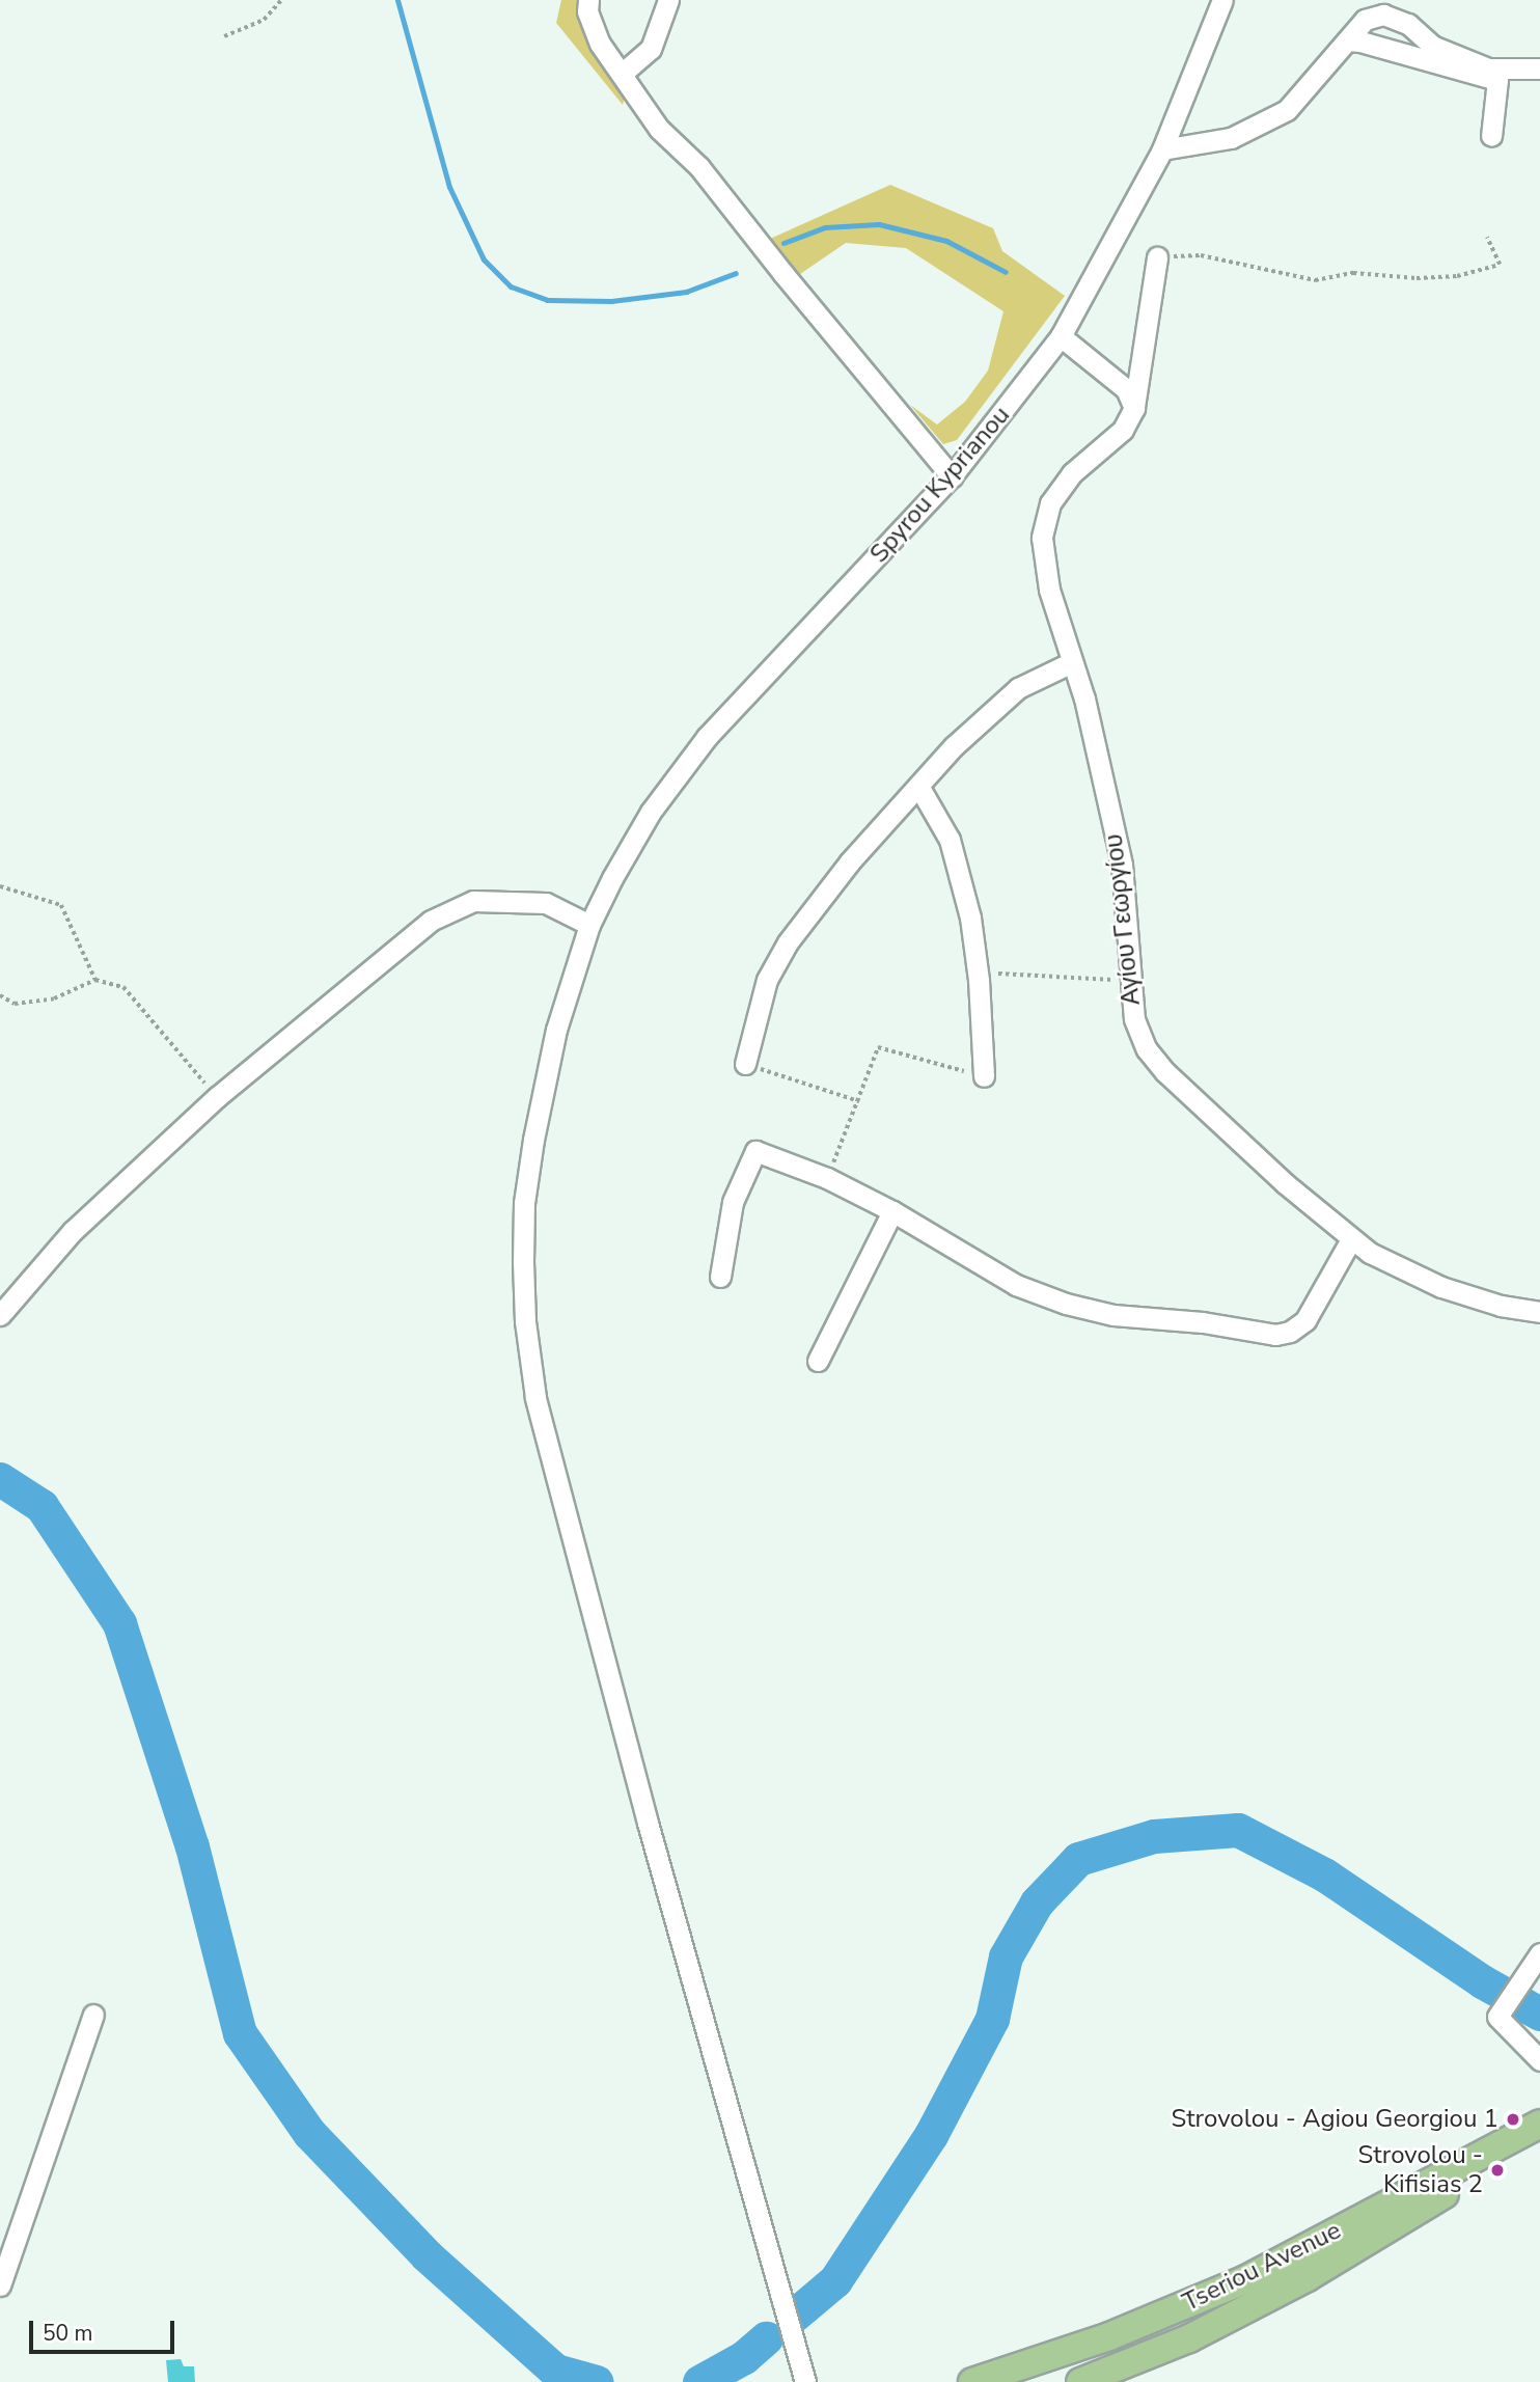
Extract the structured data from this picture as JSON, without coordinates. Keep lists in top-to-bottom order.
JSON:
{
  "streets": {
    "main road": ["Tseriou Avenue"],
    "street": ["Spyrou Kyprianou", "Αγίου Γεωργίου"]
  },
  "places": ["Strovolou - Agiou Georgiou 1", "Strovolou - Kifisias 2"],
  "scale_bar": "50 m"
}
